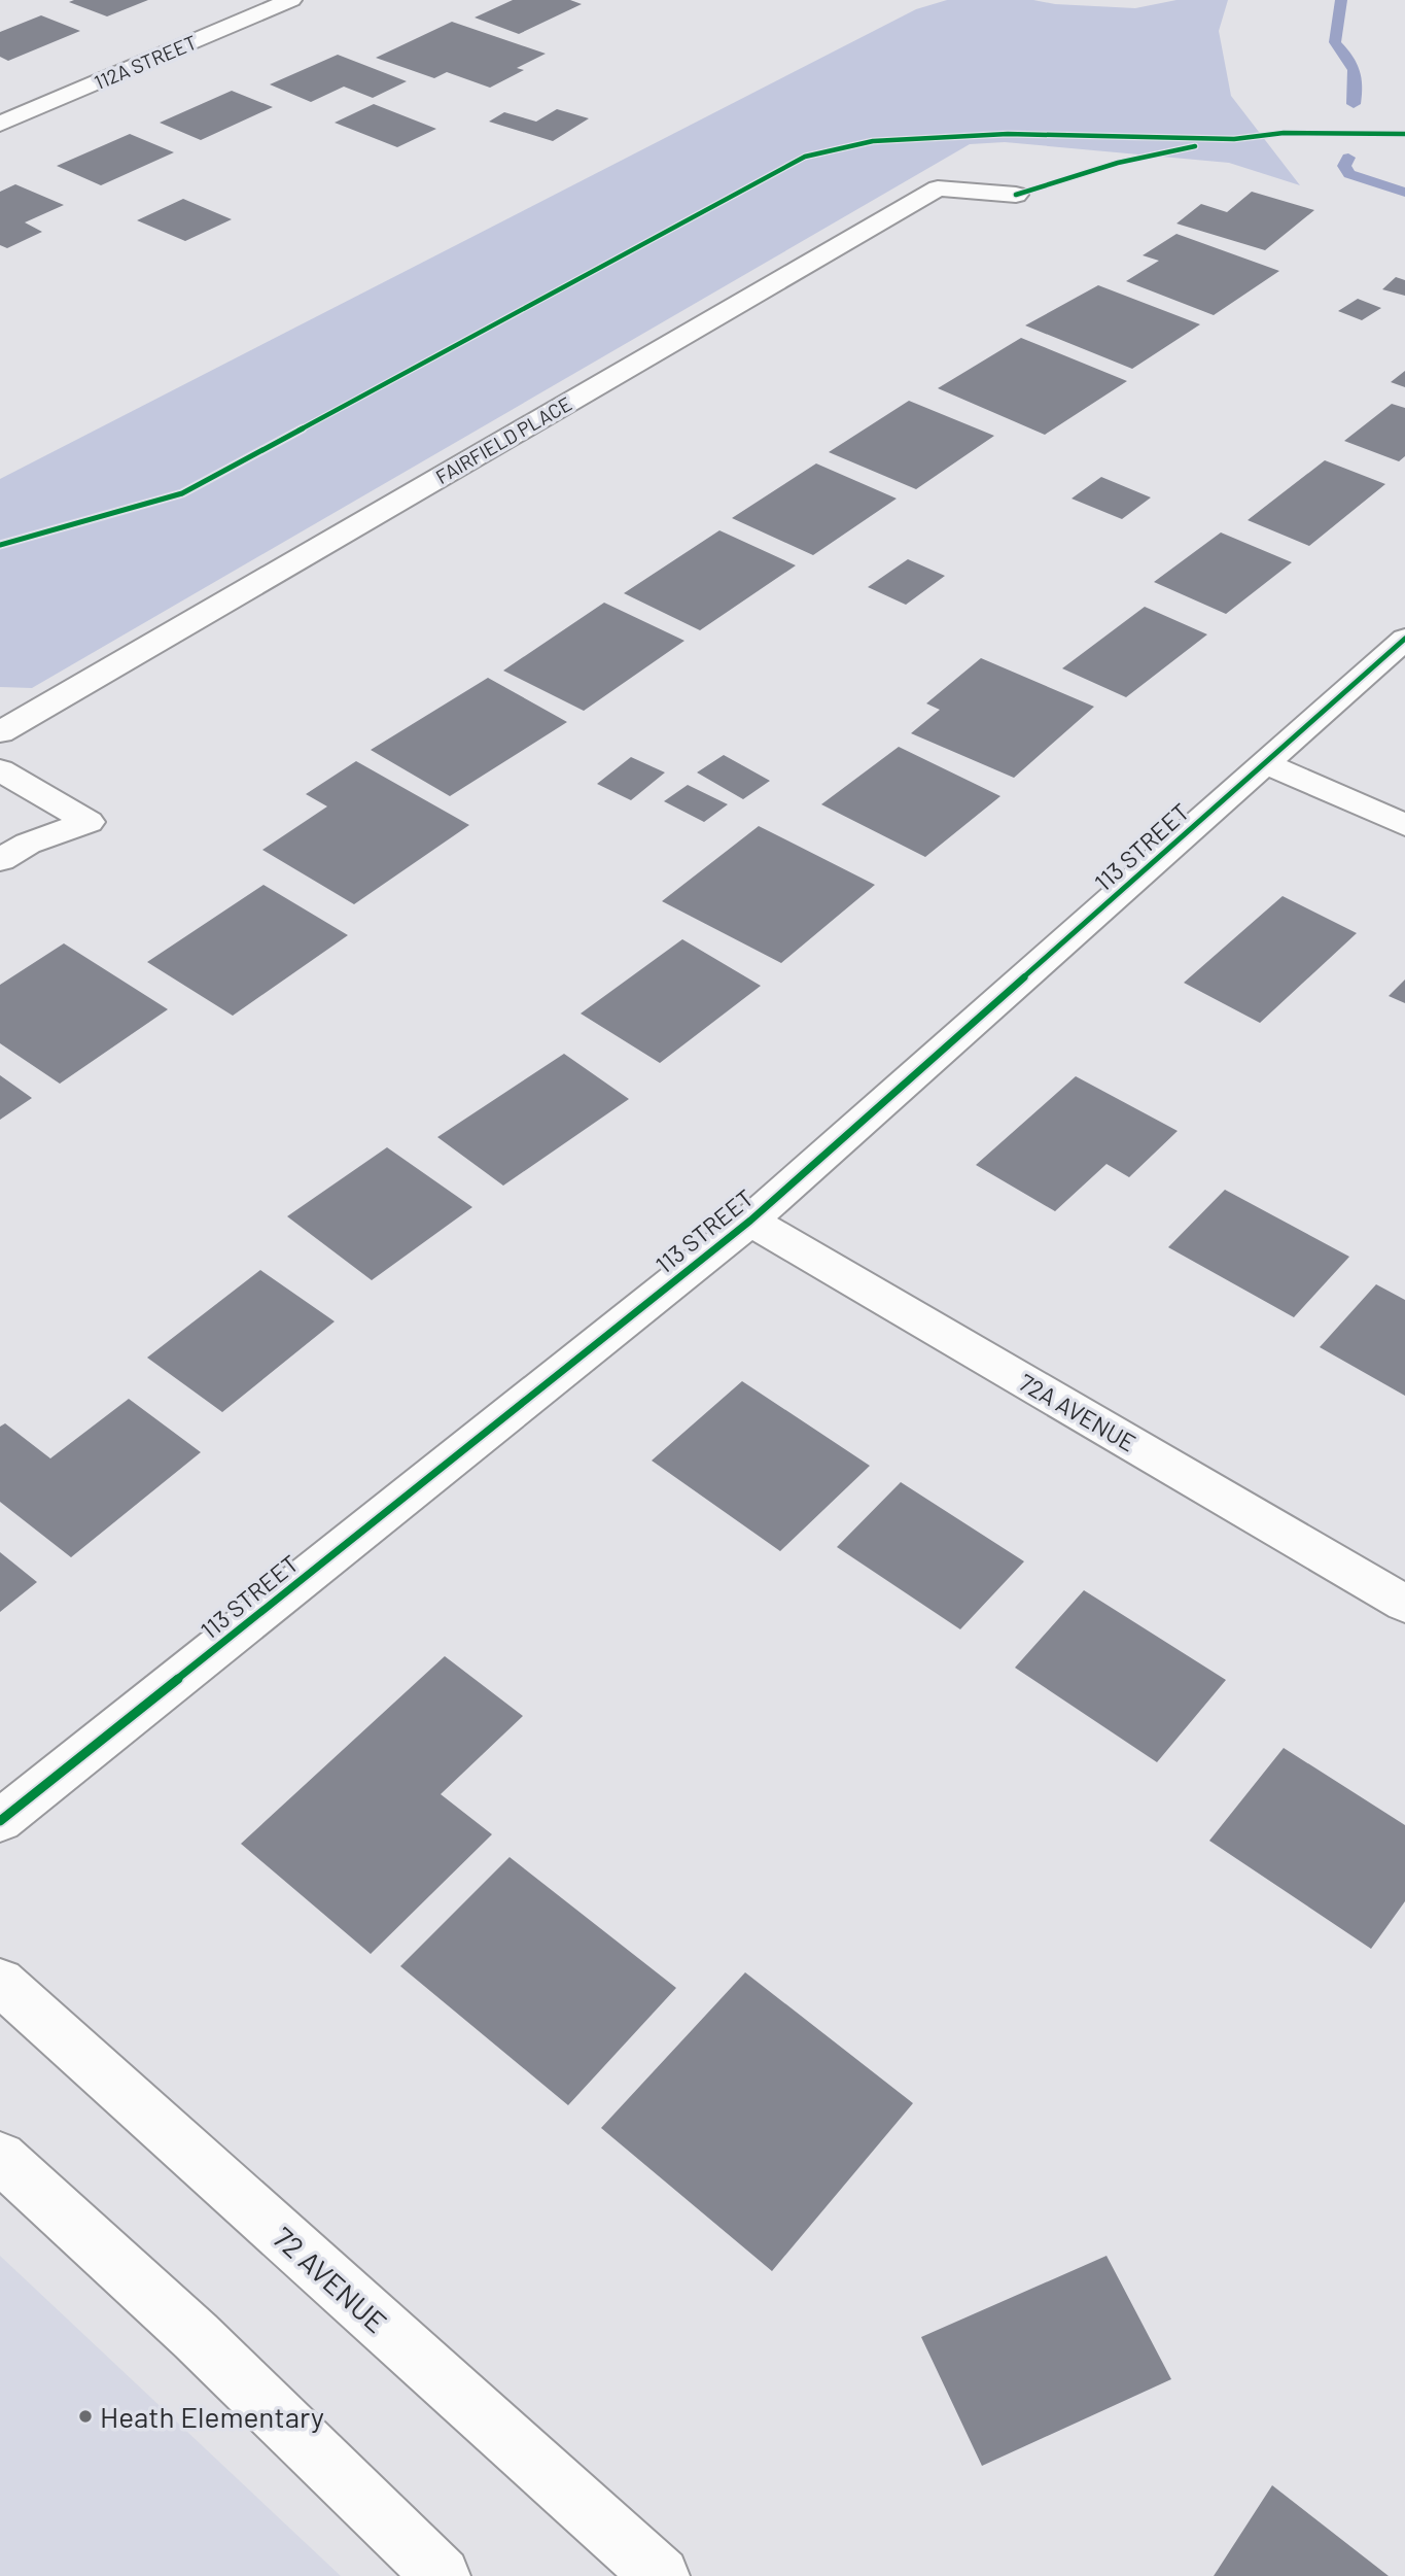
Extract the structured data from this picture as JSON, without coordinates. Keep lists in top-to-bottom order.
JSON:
{
  "streets": {
    "street": [
      "112A STREET",
      "FAIRFIELD PLACE",
      "113 STREET",
      "72A AVENUE",
      "72 AVENUE"
    ]
  },
  "crossings": [
    ["113 STREET", "72A AVENUE"]
  ],
  "places": ["Heath Elementary"]
}
